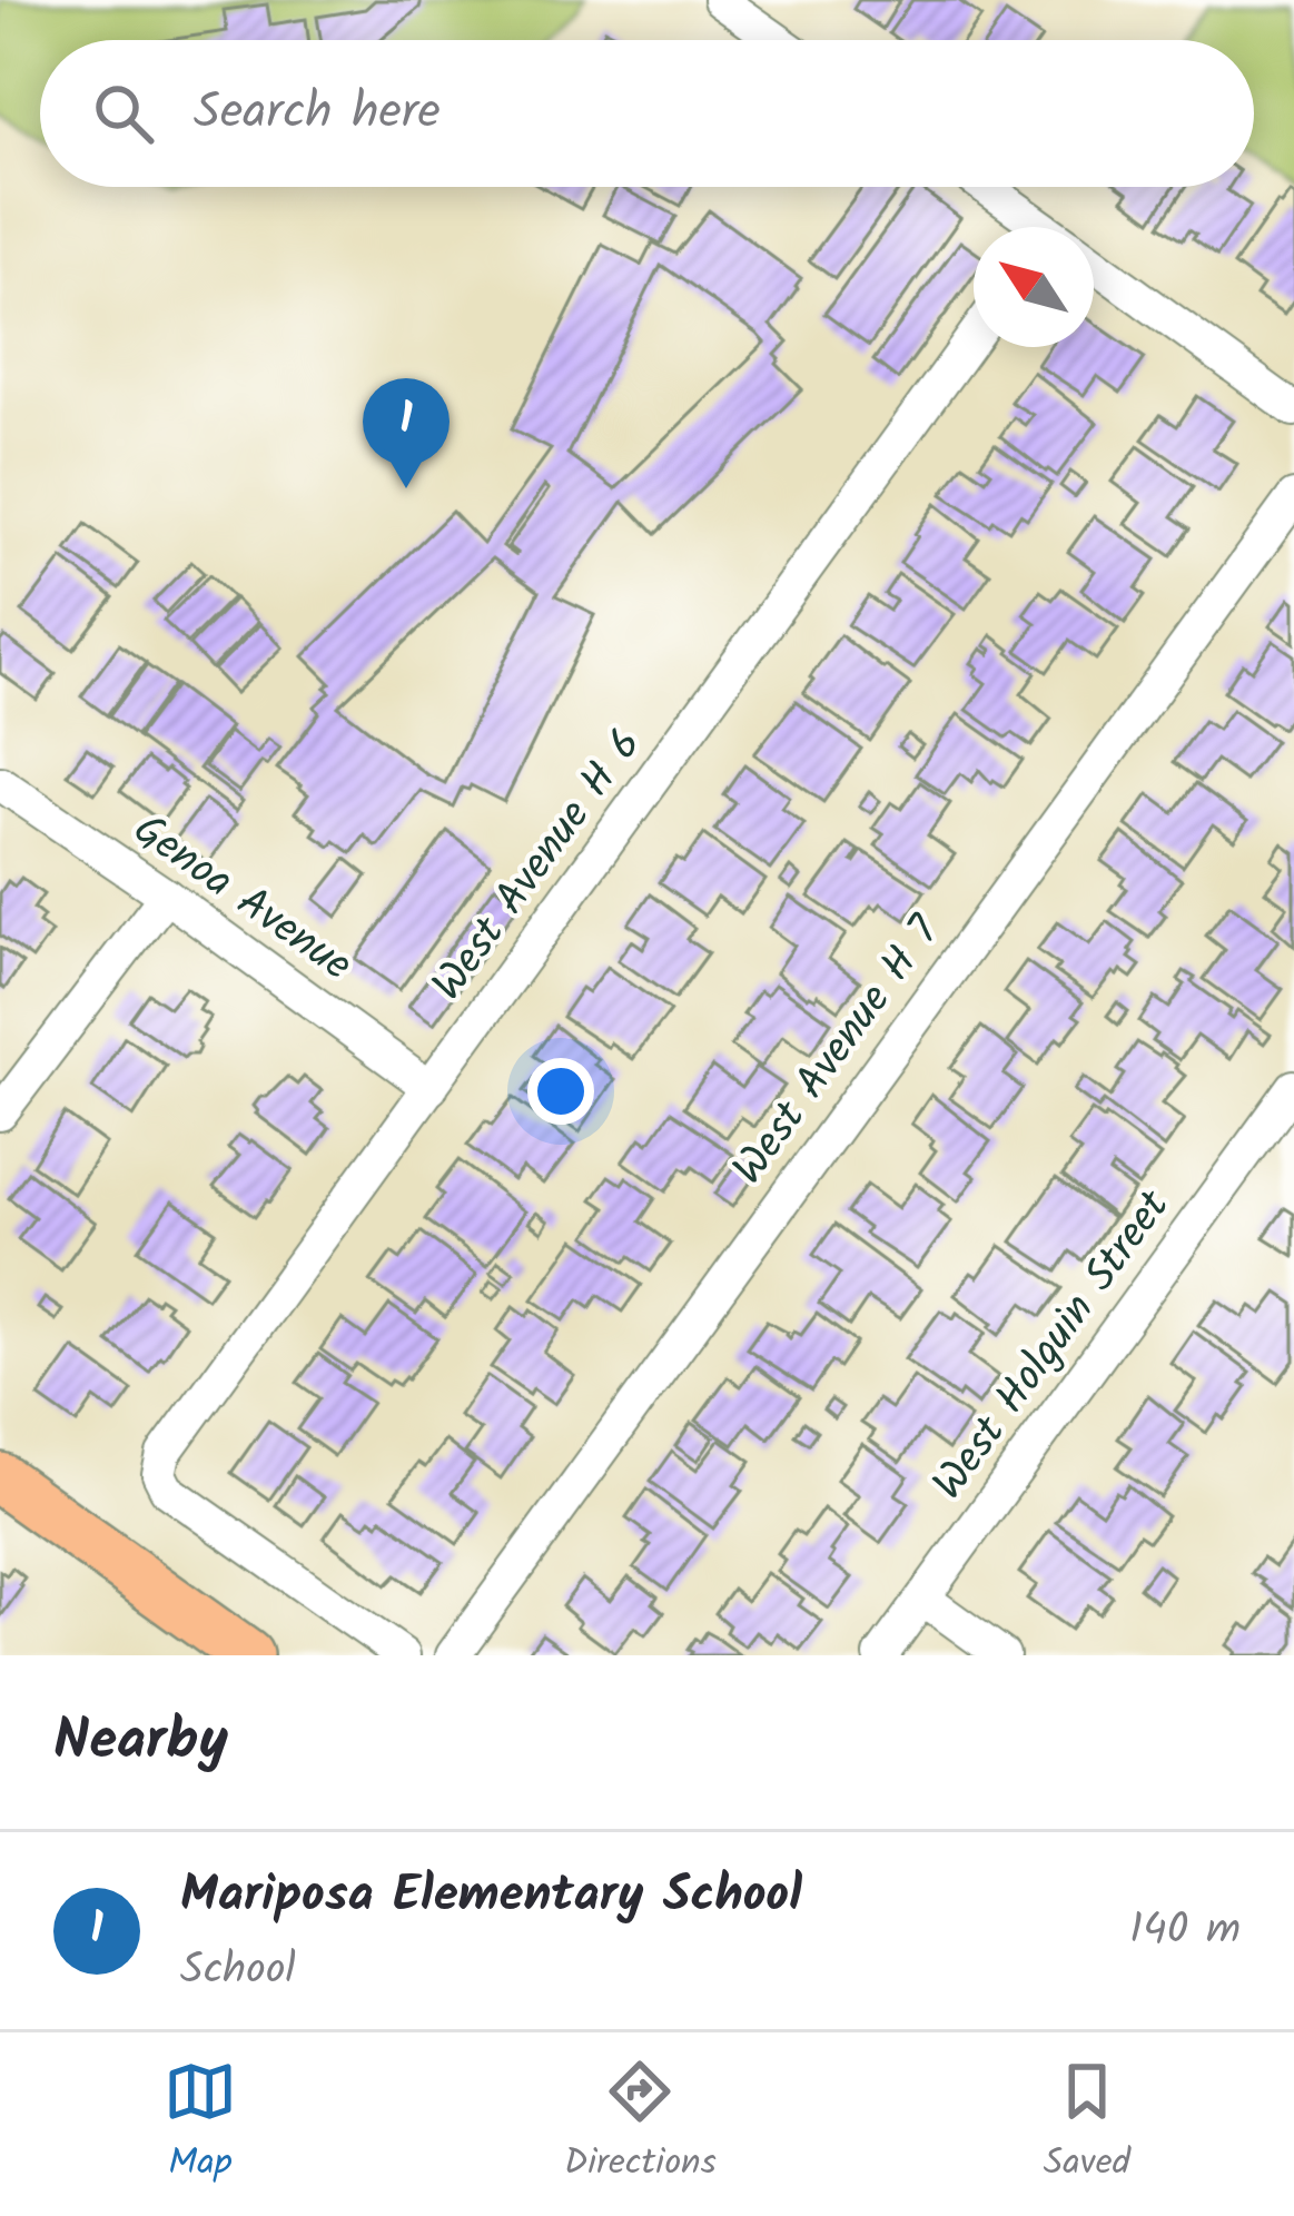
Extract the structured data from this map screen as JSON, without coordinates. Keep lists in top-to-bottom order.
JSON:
{
  "streets": {
    "street": [
      "West Avenue H 6",
      "Genoa Avenue",
      "West Avenue H 7",
      "West Holguin Street"
    ]
  },
  "crossings": [
    ["West Avenue H 6", "Genoa Avenue"]
  ],
  "north": "top left",
  "page": {
    "search": "Search here",
    "pins": "1",
    "heading": "Nearby",
    "list": [
      {
        "mark": "1",
        "name": "Mariposa Elementary School",
        "note": "School",
        "value": "140 m"
      }
    ],
    "nav": ["Map", "Directions", "Saved"]
  }
}
